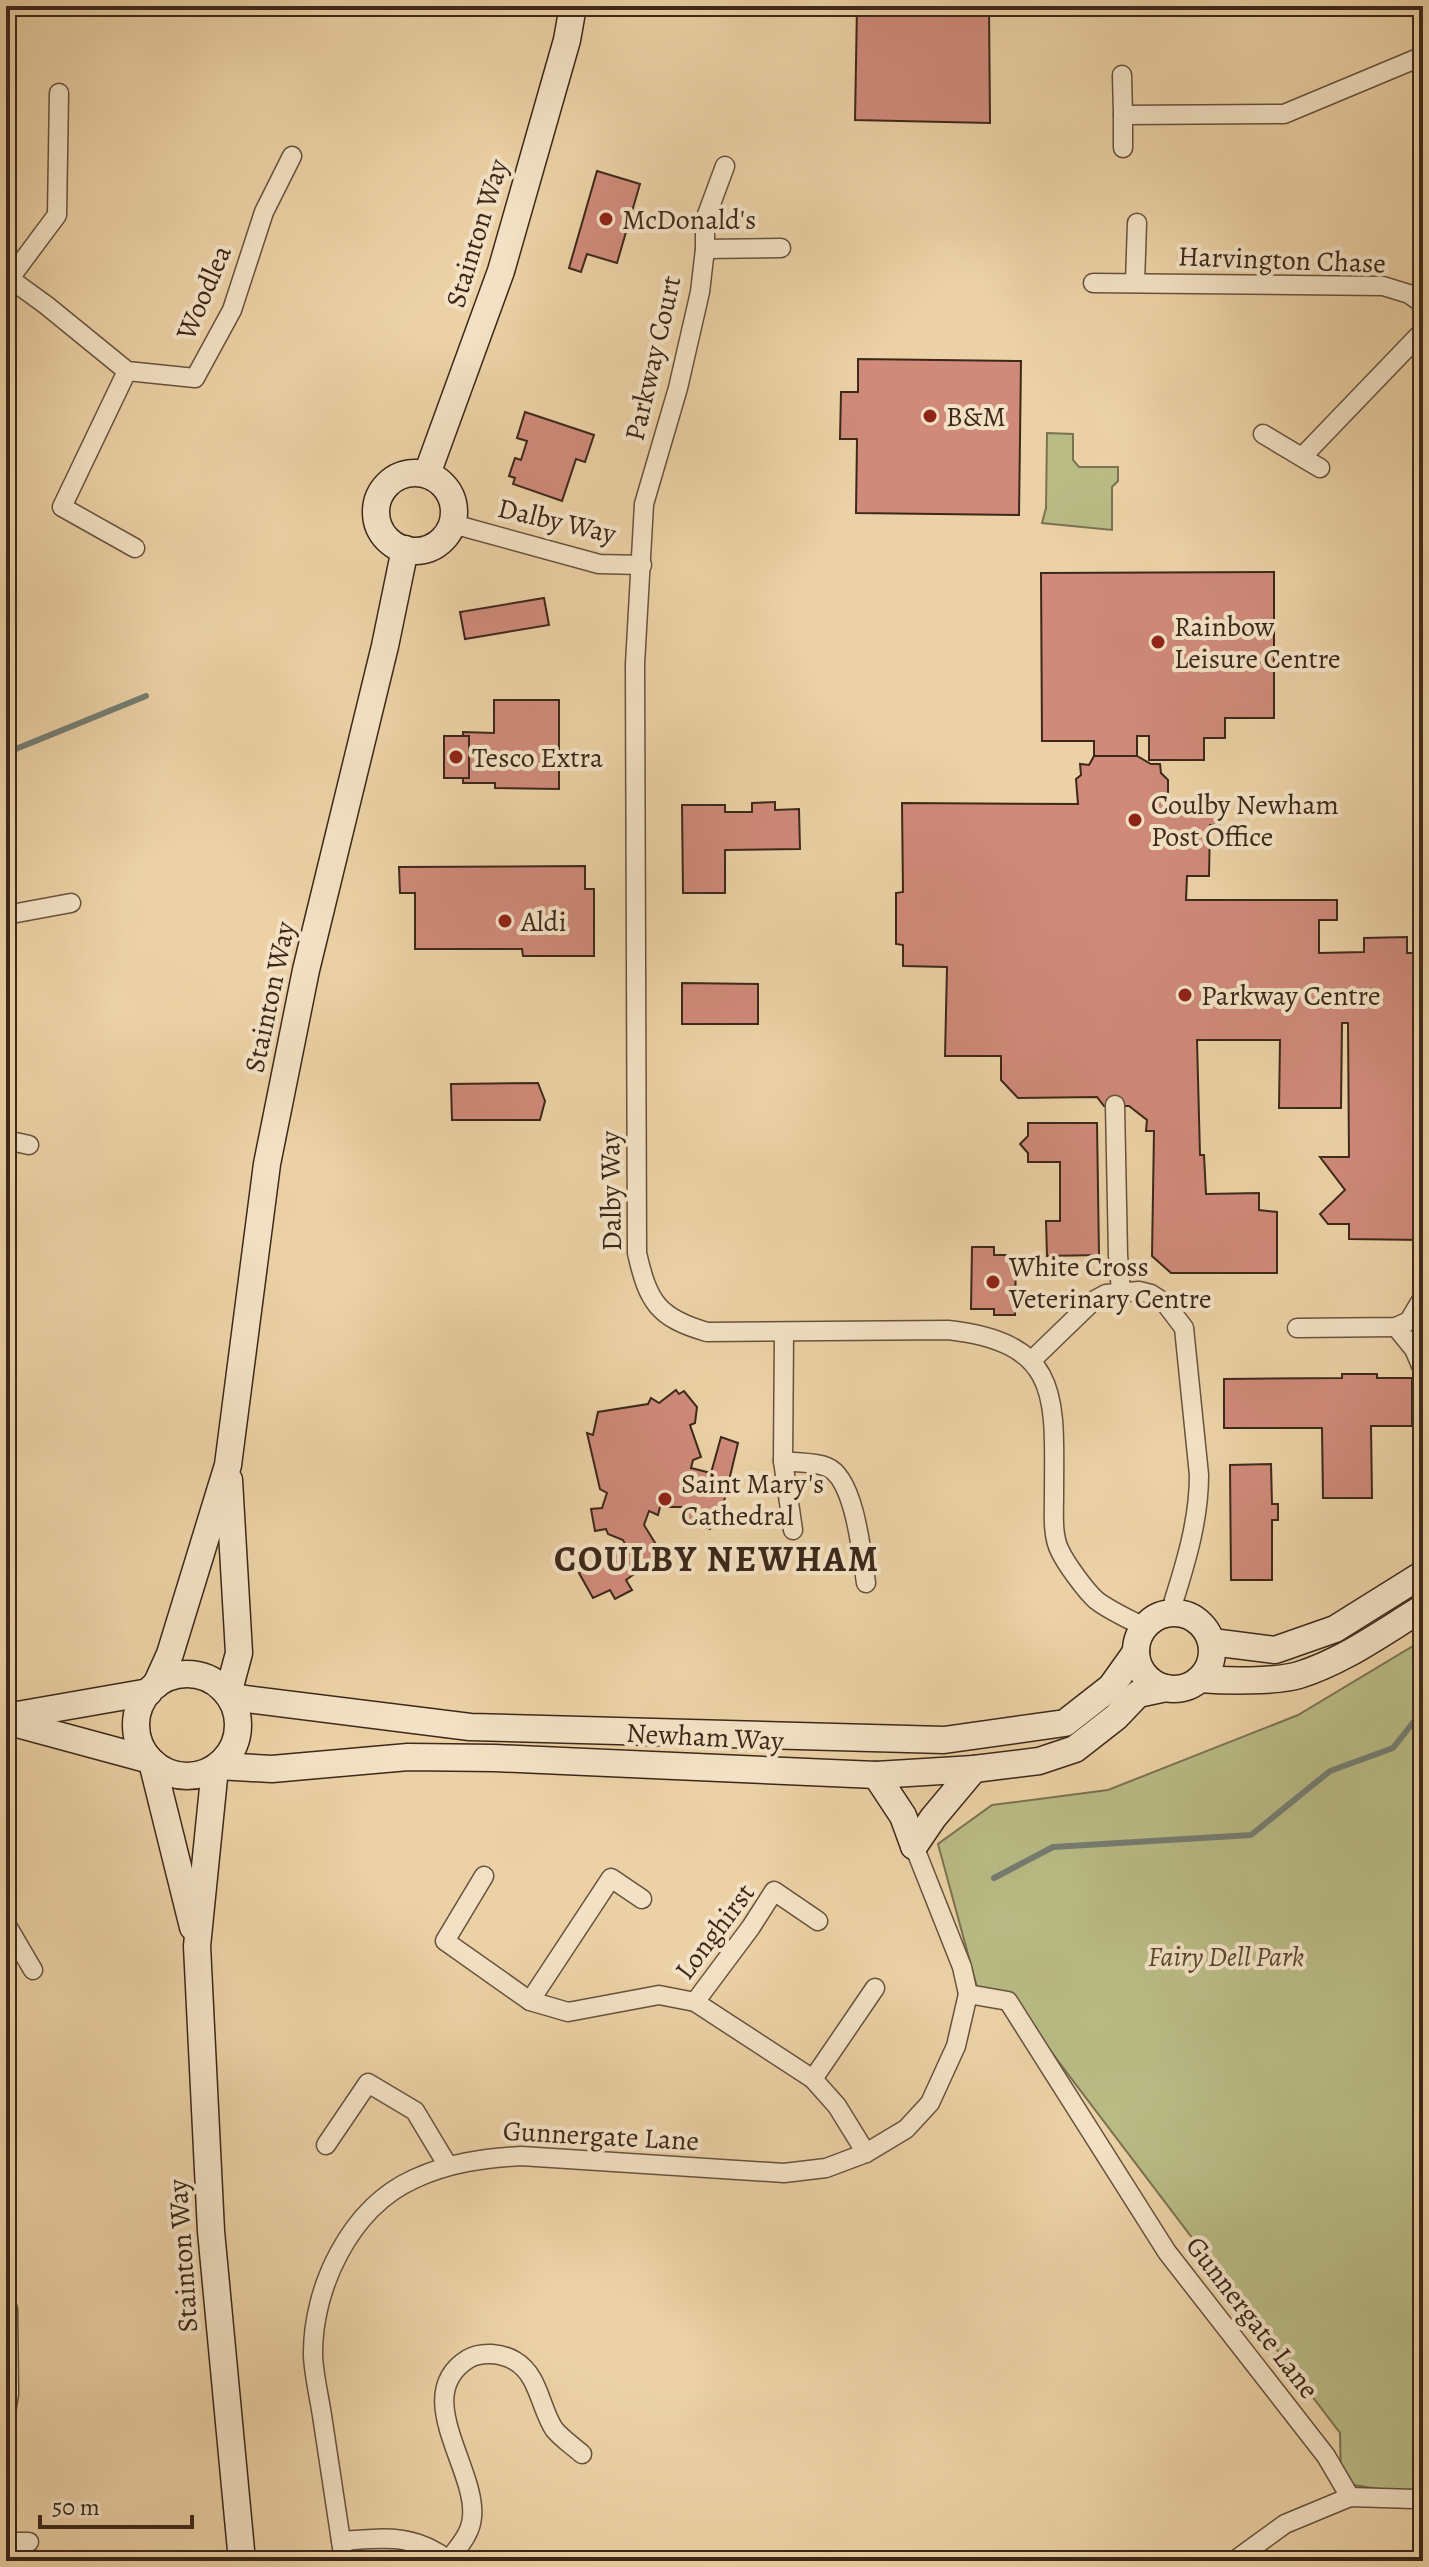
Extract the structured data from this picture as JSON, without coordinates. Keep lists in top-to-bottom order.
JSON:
{
  "streets": {
    "street": [
      "Stainton Way",
      "Harvington Chase",
      "Woodlea",
      "Parkway Court",
      "Dalby Way",
      "Newham Way",
      "Longhirst",
      "Gunnergate Lane"
    ]
  },
  "crossings": [
    ["Stainton Way", "Dalby Way"],
    ["Stainton Way", "Newham Way"],
    ["Parkway Court", "Dalby Way"],
    ["Longhirst", "Gunnergate Lane"]
  ],
  "districts": ["COULBY NEWHAM"],
  "parks": ["Fairy Dell Park"],
  "places": [
    "McDonald's",
    "B&M",
    "Rainbow Leisure Centre",
    "Tesco Extra",
    "Coulby Newham Post Office",
    "Aldi",
    "Parkway Centre",
    "White Cross Veterinary Centre",
    "Saint Mary's Cathedral"
  ],
  "scale_bar": "50 m"
}
